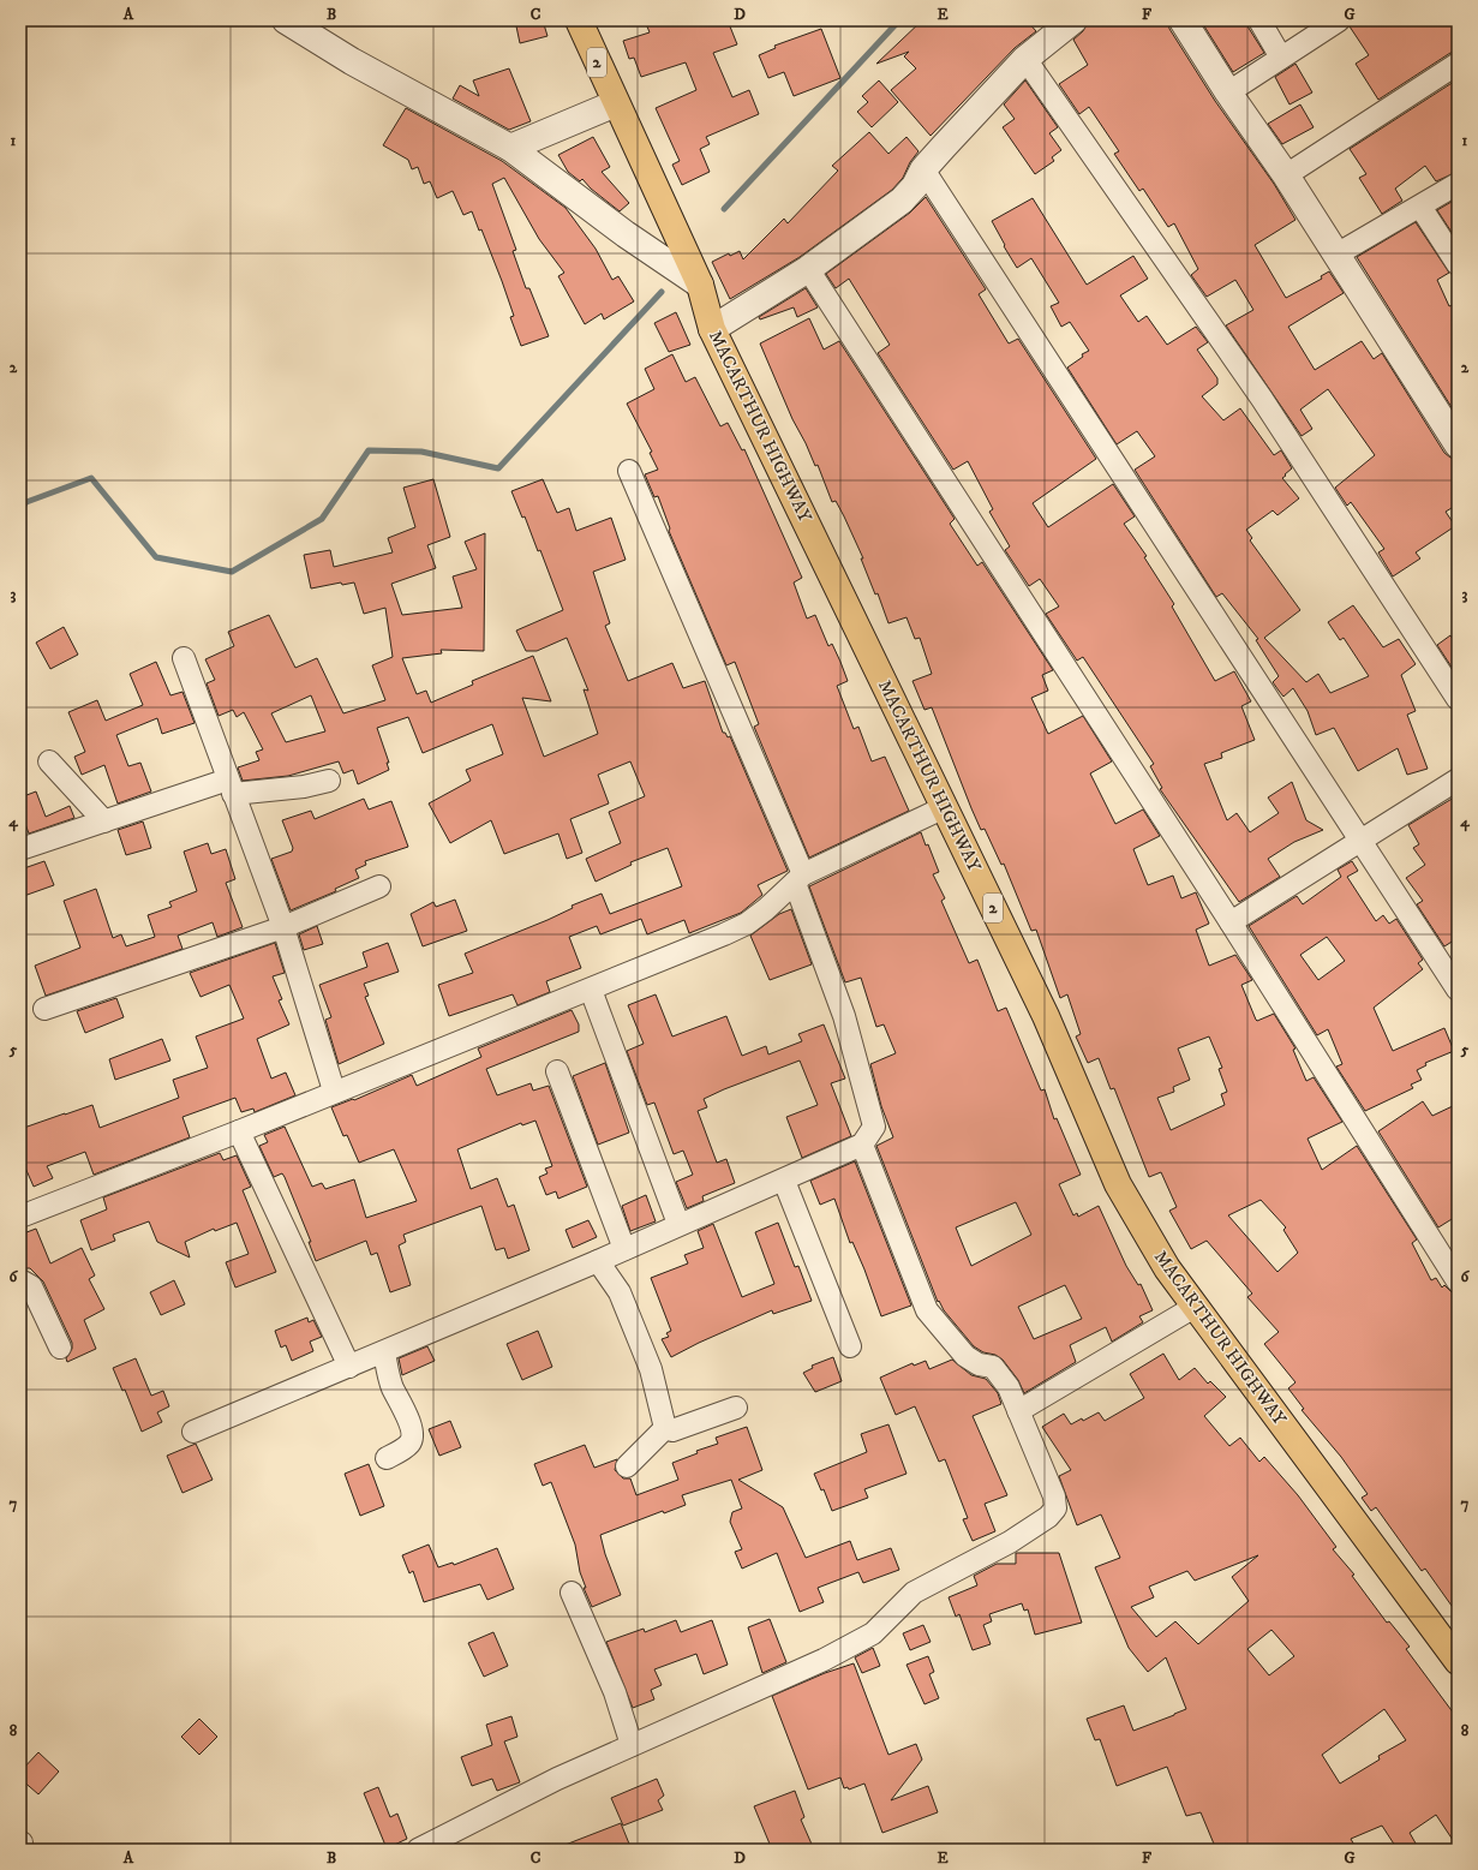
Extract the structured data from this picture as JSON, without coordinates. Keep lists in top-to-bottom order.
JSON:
{
  "streets": {
    "highway": ["2", "MACARTHUR HIGHWAY"]
  },
  "grid": {
    "columns": [
      "A",
      "B",
      "C",
      "D",
      "E",
      "F",
      "G"
    ],
    "rows": [
      "1",
      "2",
      "3",
      "4",
      "5",
      "6",
      "7",
      "8"
    ]
  }
}
